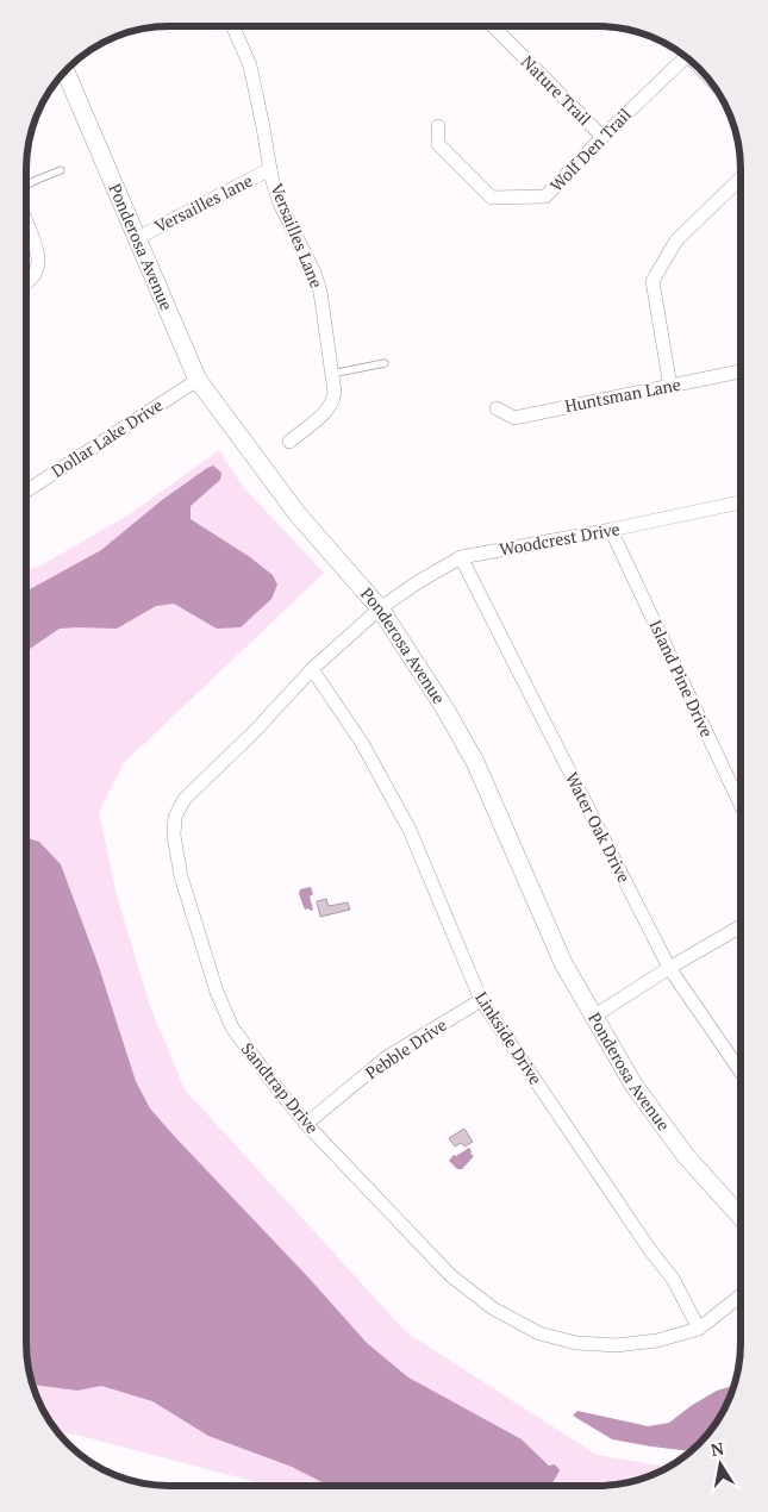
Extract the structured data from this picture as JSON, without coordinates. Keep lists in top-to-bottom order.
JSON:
{
  "streets": {
    "street": [
      "Nature Trail",
      "Wolf Den Trail",
      "Versailles lane",
      "Versailles Lane",
      "Ponderosa Avenue",
      "Huntsman Lane",
      "Dollar Lake Drive",
      "Woodcrest Drive",
      "Island Pine Drive",
      "Water Oak Drive",
      "Linkside Drive",
      "Pebble Drive",
      "Sandtrap Drive"
    ]
  },
  "crossings": [
    ["Nature Trail", "Wolf Den Trail"],
    ["Versailles lane", "Versailles Lane"],
    ["Versailles lane", "Ponderosa Avenue"],
    ["Ponderosa Avenue", "Dollar Lake Drive"],
    ["Ponderosa Avenue", "Woodcrest Drive"],
    ["Ponderosa Avenue", "Sandtrap Drive"],
    ["Woodcrest Drive", "Island Pine Drive"],
    ["Woodcrest Drive", "Water Oak Drive"],
    ["Woodcrest Drive", "Sandtrap Drive"],
    ["Linkside Drive", "Pebble Drive"],
    ["Linkside Drive", "Sandtrap Drive"],
    ["Pebble Drive", "Sandtrap Drive"]
  ],
  "north": "top"
}
